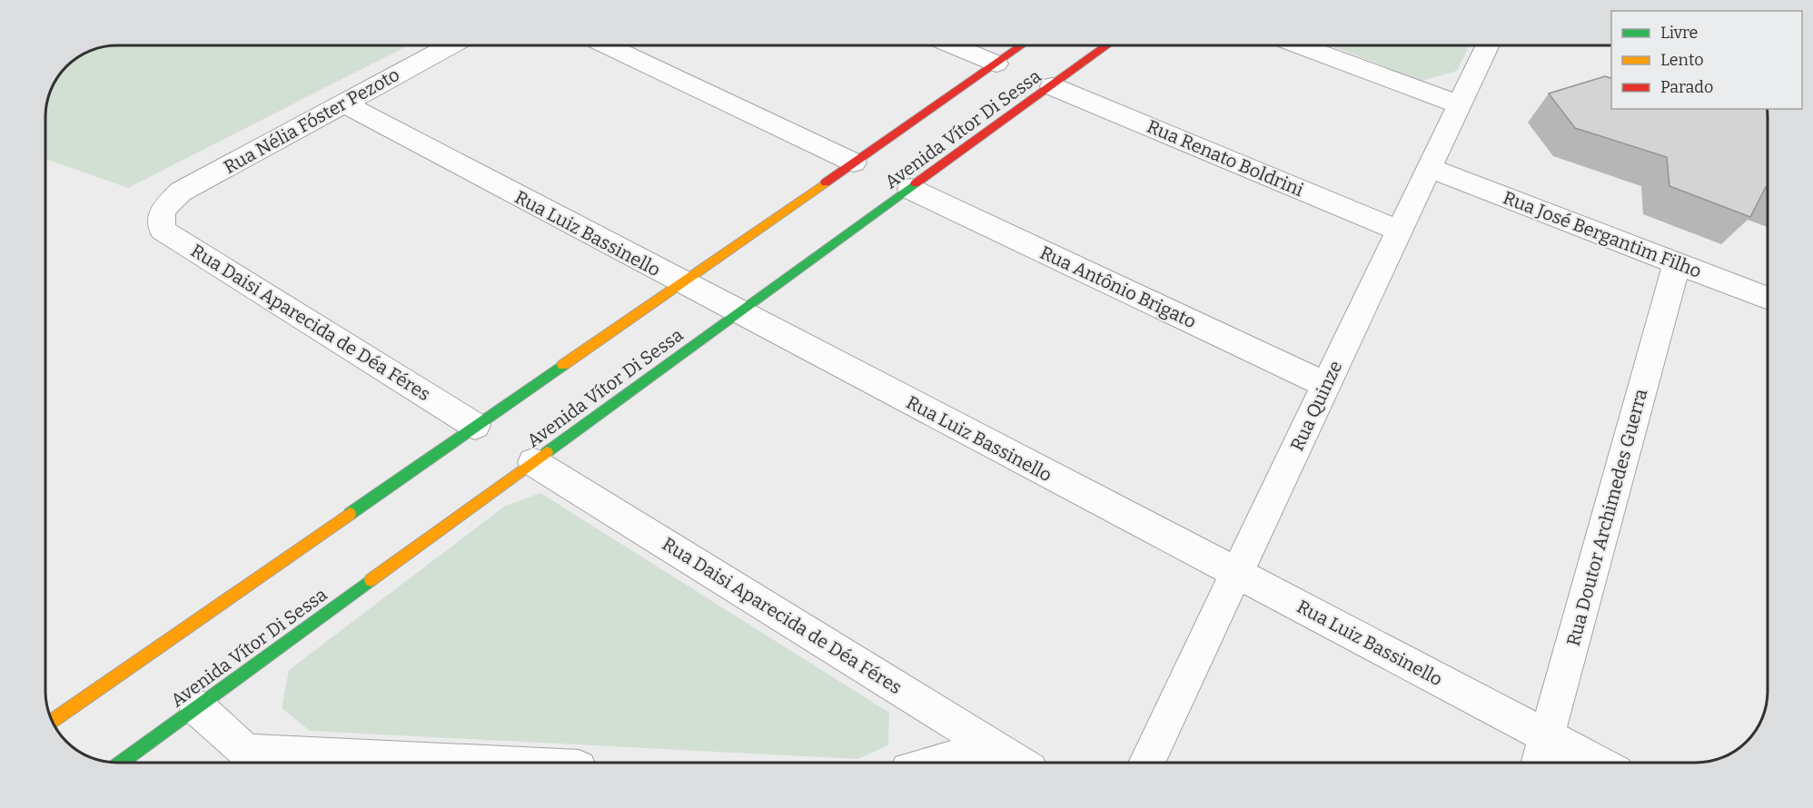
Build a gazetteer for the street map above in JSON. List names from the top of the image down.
{
  "streets": {
    "street": [
      "Rua Nélia Fóster Pezoto",
      "Avenida Vítor Di Sessa",
      "Rua Renato Boldrini",
      "Rua Luiz Bassinello",
      "Rua José Bergantim Filho",
      "Rua Antônio Brigato",
      "Rua Daisi Aparecida de Déa Féres",
      "Rua Quinze",
      "Rua Doutor Archimedes Guerra"
    ]
  },
  "crossings": [
    ["Rua Nélia Fóster Pezoto", "Rua Luiz Bassinello"],
    ["Rua Nélia Fóster Pezoto", "Rua Daisi Aparecida de Déa Féres"],
    ["Avenida Vítor Di Sessa", "Rua Renato Boldrini"],
    ["Avenida Vítor Di Sessa", "Rua Luiz Bassinello"],
    ["Avenida Vítor Di Sessa", "Rua Antônio Brigato"],
    ["Avenida Vítor Di Sessa", "Rua Daisi Aparecida de Déa Féres"],
    ["Rua Renato Boldrini", "Rua Quinze"],
    ["Rua Luiz Bassinello", "Rua Quinze"],
    ["Rua Luiz Bassinello", "Rua Doutor Archimedes Guerra"],
    ["Rua José Bergantim Filho", "Rua Quinze"],
    ["Rua José Bergantim Filho", "Rua Doutor Archimedes Guerra"],
    ["Rua Antônio Brigato", "Rua Quinze"]
  ],
  "legend": ["Livre", "Lento", "Parado"]
}
